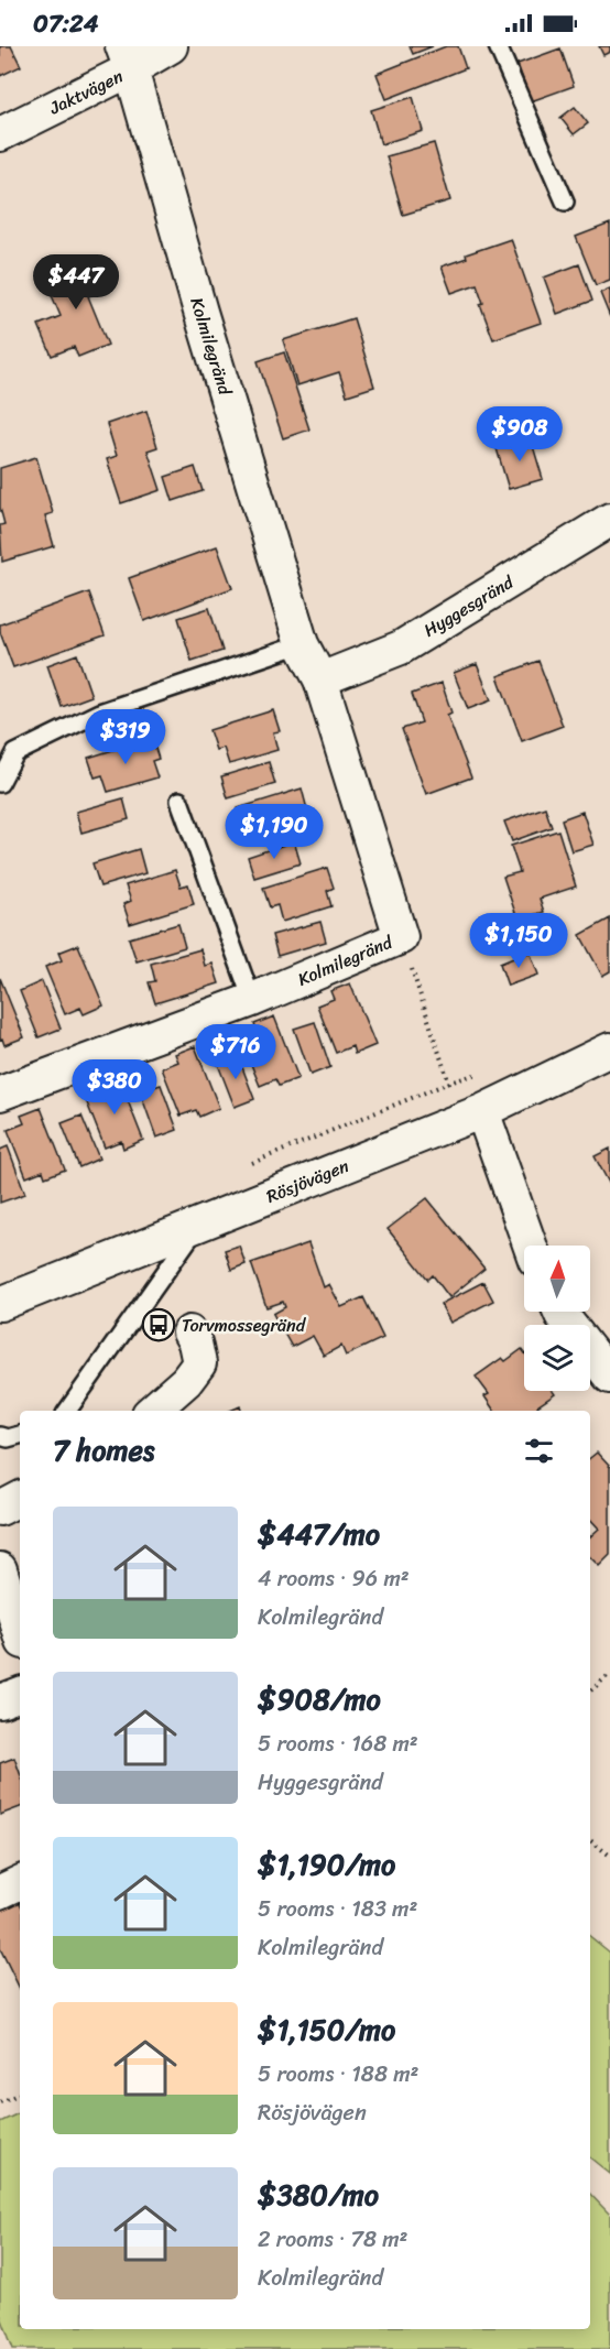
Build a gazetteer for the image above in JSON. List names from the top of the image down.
{
  "streets": {
    "street": [
      "Jaktvägen",
      "Kolmilegränd",
      "Hyggesgränd",
      "Rösjövägen"
    ]
  },
  "crossings": [
    ["Jaktvägen", "Kolmilegränd"],
    ["Kolmilegränd", "Hyggesgränd"]
  ],
  "places": {
    "bus stop": ["Torvmossegränd"]
  },
  "north": "top",
  "page": {
    "status": "07:24",
    "price": [
      "$447",
      "$908",
      "$319",
      "$1,190",
      "$1,150",
      "$716",
      "$380"
    ],
    "heading": "7 homes",
    "list": [
      {
        "name": "$447/mo",
        "note": "4 rooms · 96 m² · Kolmilegränd"
      },
      {
        "name": "$908/mo",
        "note": "5 rooms · 168 m² · Hyggesgränd"
      },
      {
        "name": "$1,190/mo",
        "note": "5 rooms · 183 m² · Kolmilegränd"
      },
      {
        "name": "$1,150/mo",
        "note": "5 rooms · 188 m² · Rösjövägen"
      },
      {
        "name": "$380/mo",
        "note": "2 rooms · 78 m² · Kolmilegränd"
      }
    ]
  }
}
